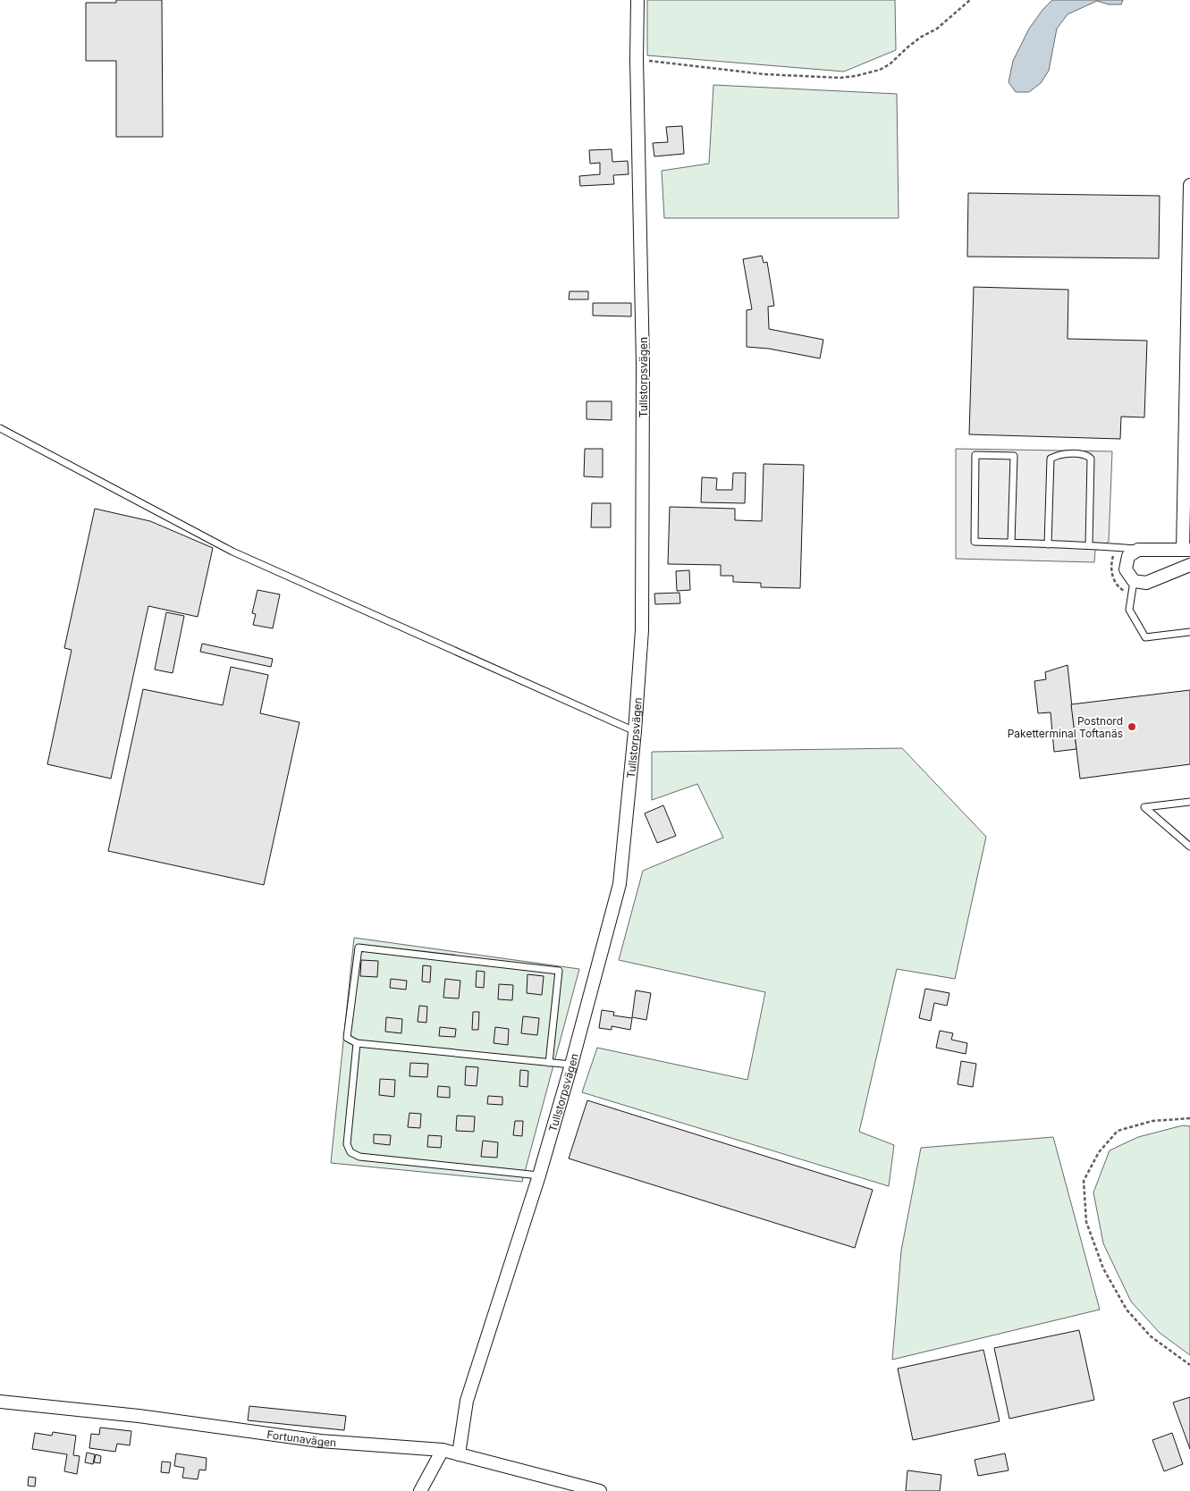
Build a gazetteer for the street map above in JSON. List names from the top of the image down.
{
  "streets": {
    "street": ["Tullstorpsvägen", "Fortunavägen"]
  },
  "crossings": [
    ["Tullstorpsvägen", "Fortunavägen"]
  ],
  "places": ["Postnord Paketterminal Toftanäs"]
}
